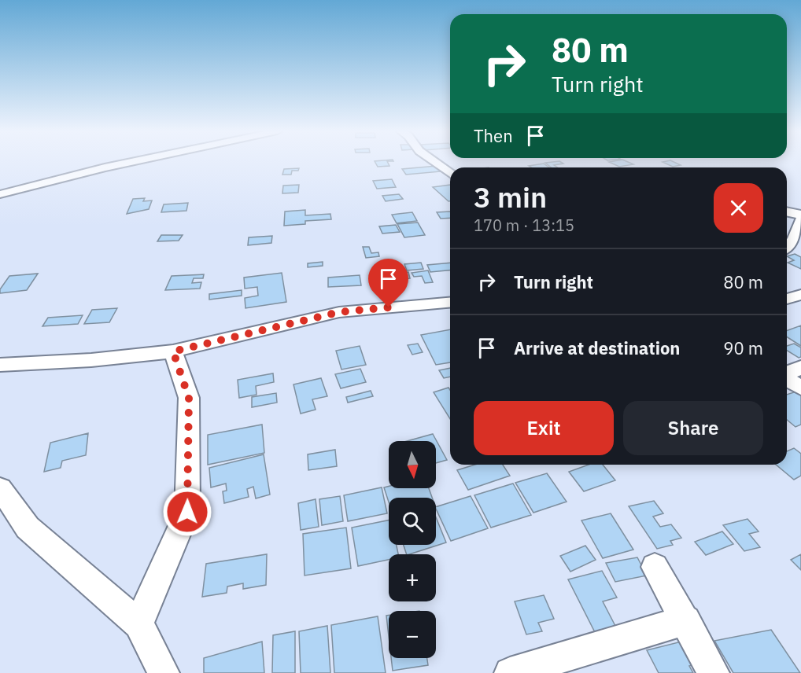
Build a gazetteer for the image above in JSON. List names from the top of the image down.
{
  "north": "bottom",
  "page": {
    "turn": ["80 m", "Turn right"],
    "then": "Then",
    "heading": ["3 min", "170 m · 13:15"],
    "list": [
      {
        "name": "Turn right",
        "value": "80 m"
      },
      {
        "name": "Arrive at destination",
        "value": "90 m"
      }
    ],
    "buttons": ["Exit", "Share"],
    "map_buttons": ["+", "−"]
  }
}
